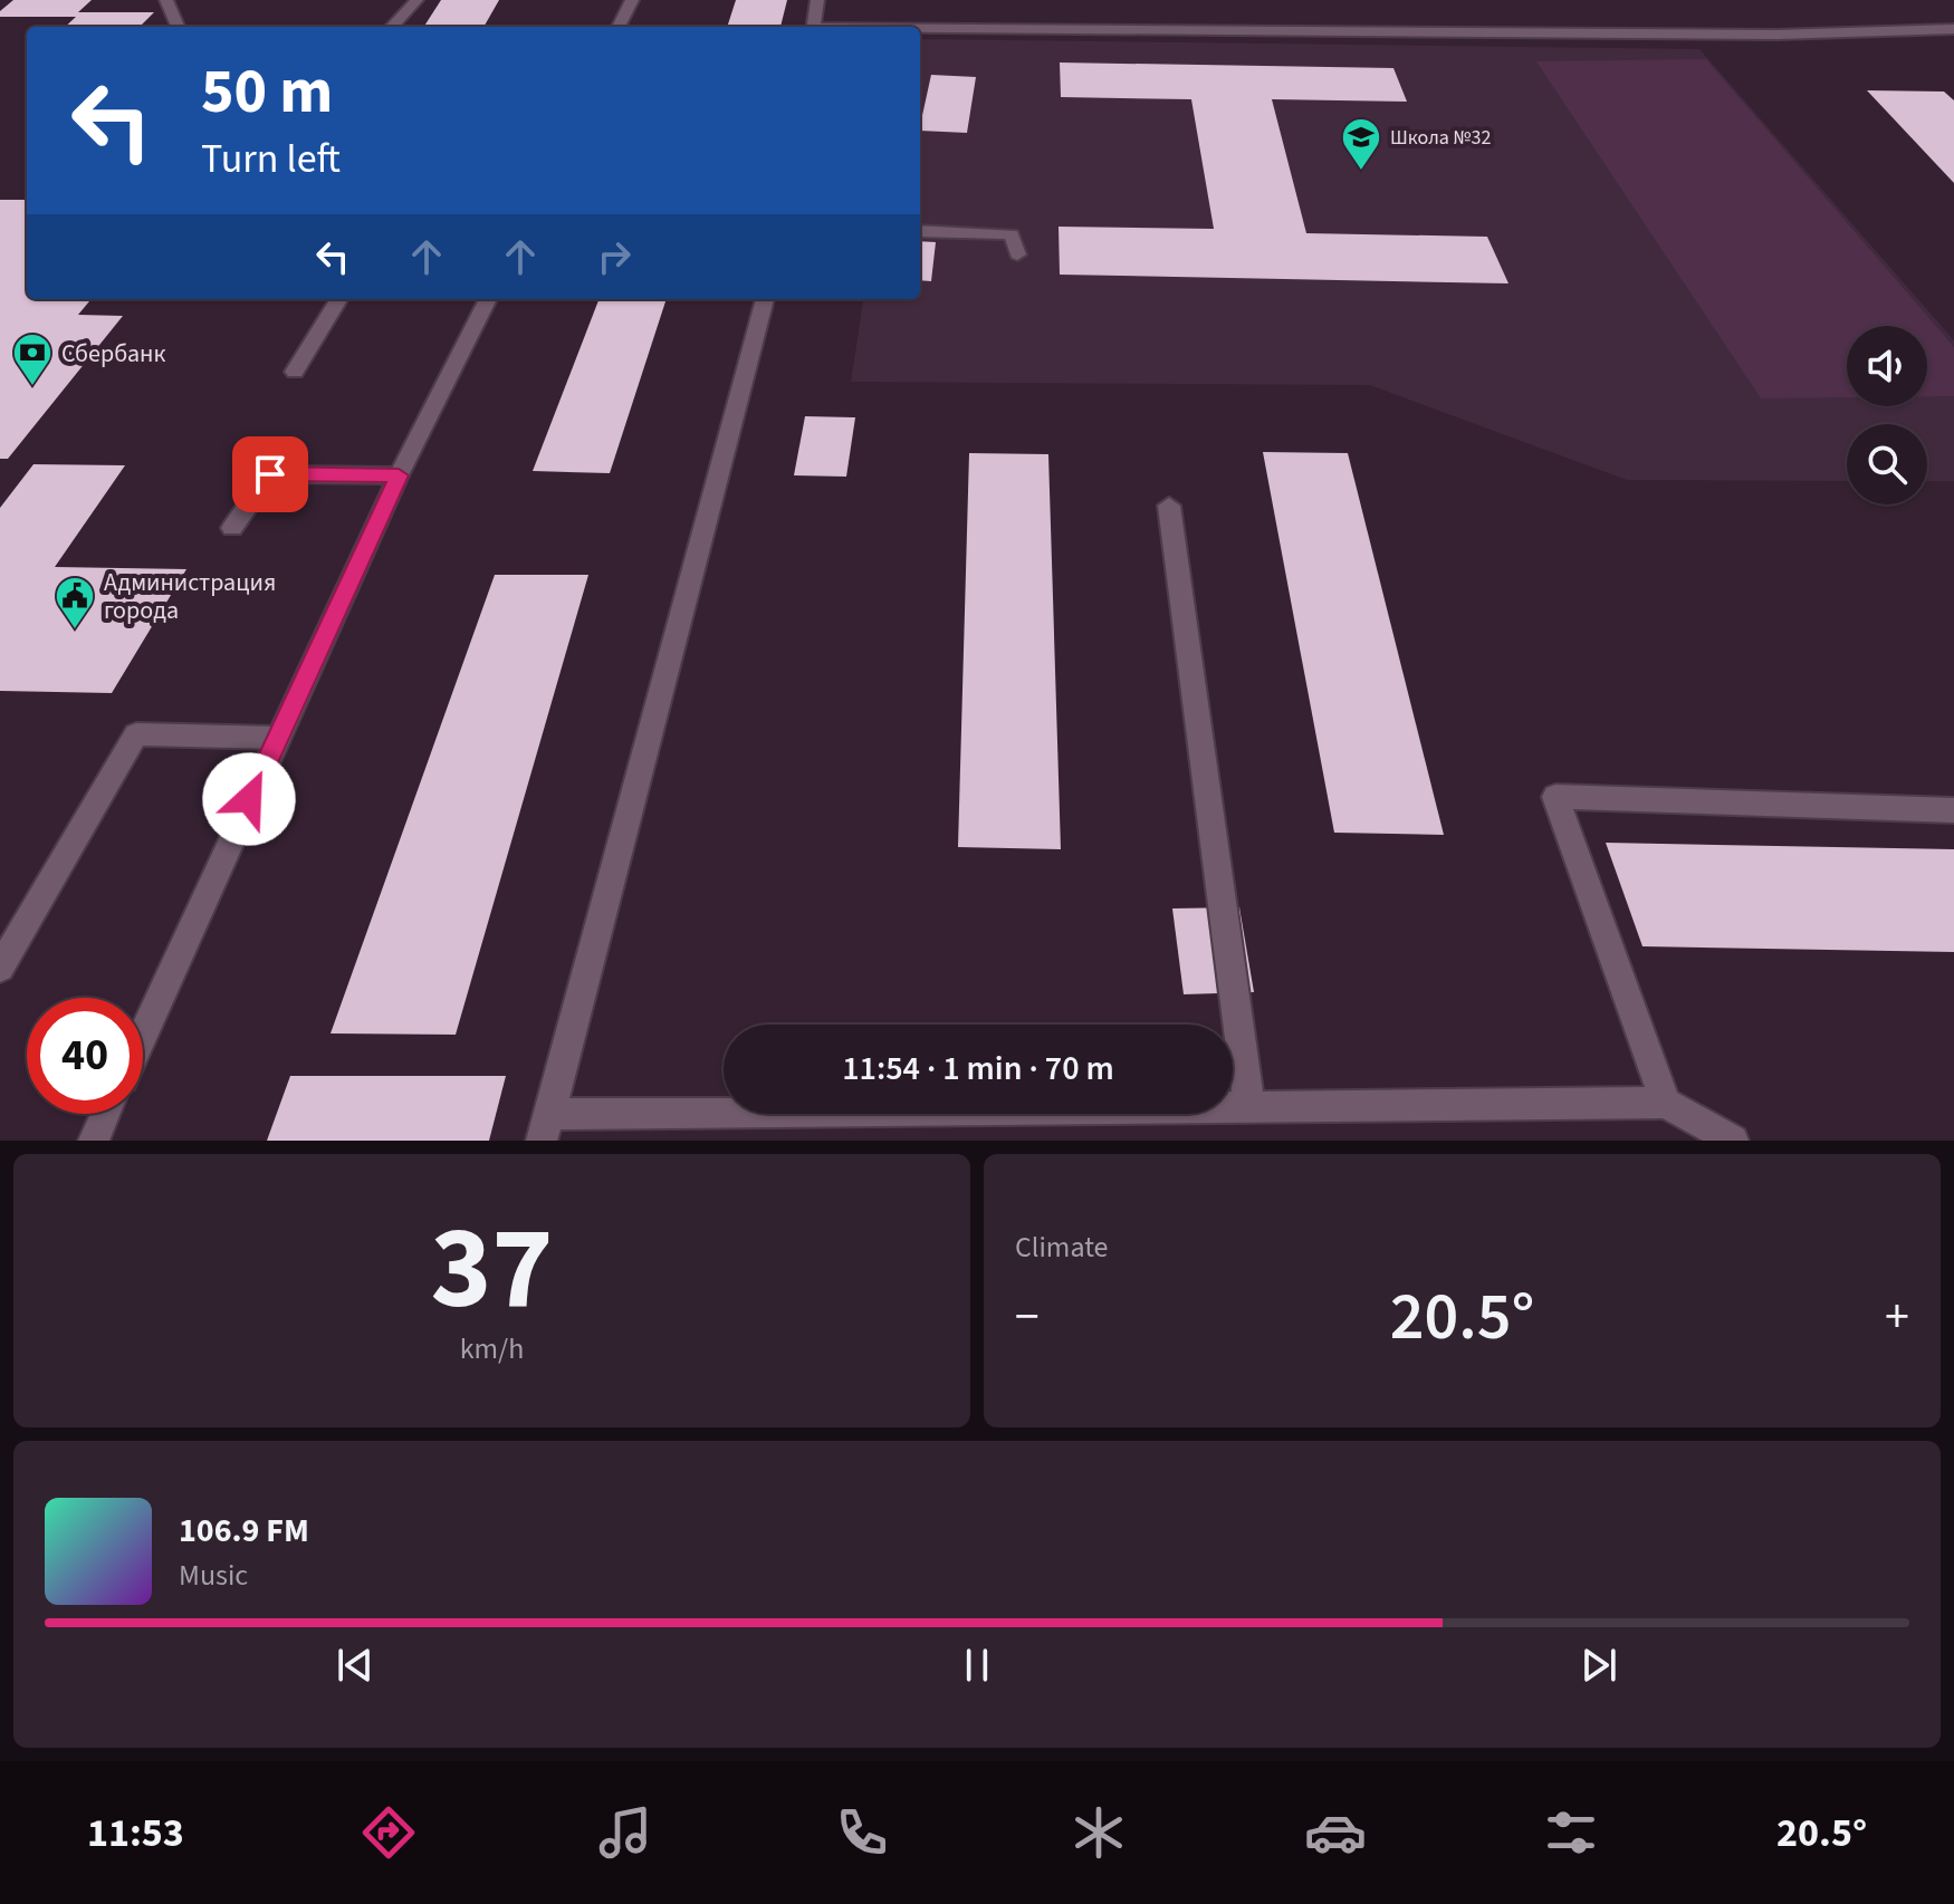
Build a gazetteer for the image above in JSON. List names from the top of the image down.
{
  "places": {
    "school or university": ["Школа №32"],
    "bank": ["Сбербанк"],
    "public building": ["Администрация города"]
  },
  "page": {
    "turn": ["50 m", "Turn left"],
    "limit": "40",
    "trip": "11:54 · 1 min · 70 m",
    "tile": [
      ["37", "km/h"],
      "Climate"
    ],
    "heat": ["−", "20.5°", "+"],
    "song": ["106.9 FM", "Music"],
    "tabs": ["11:53", "20.5°"]
  }
}
